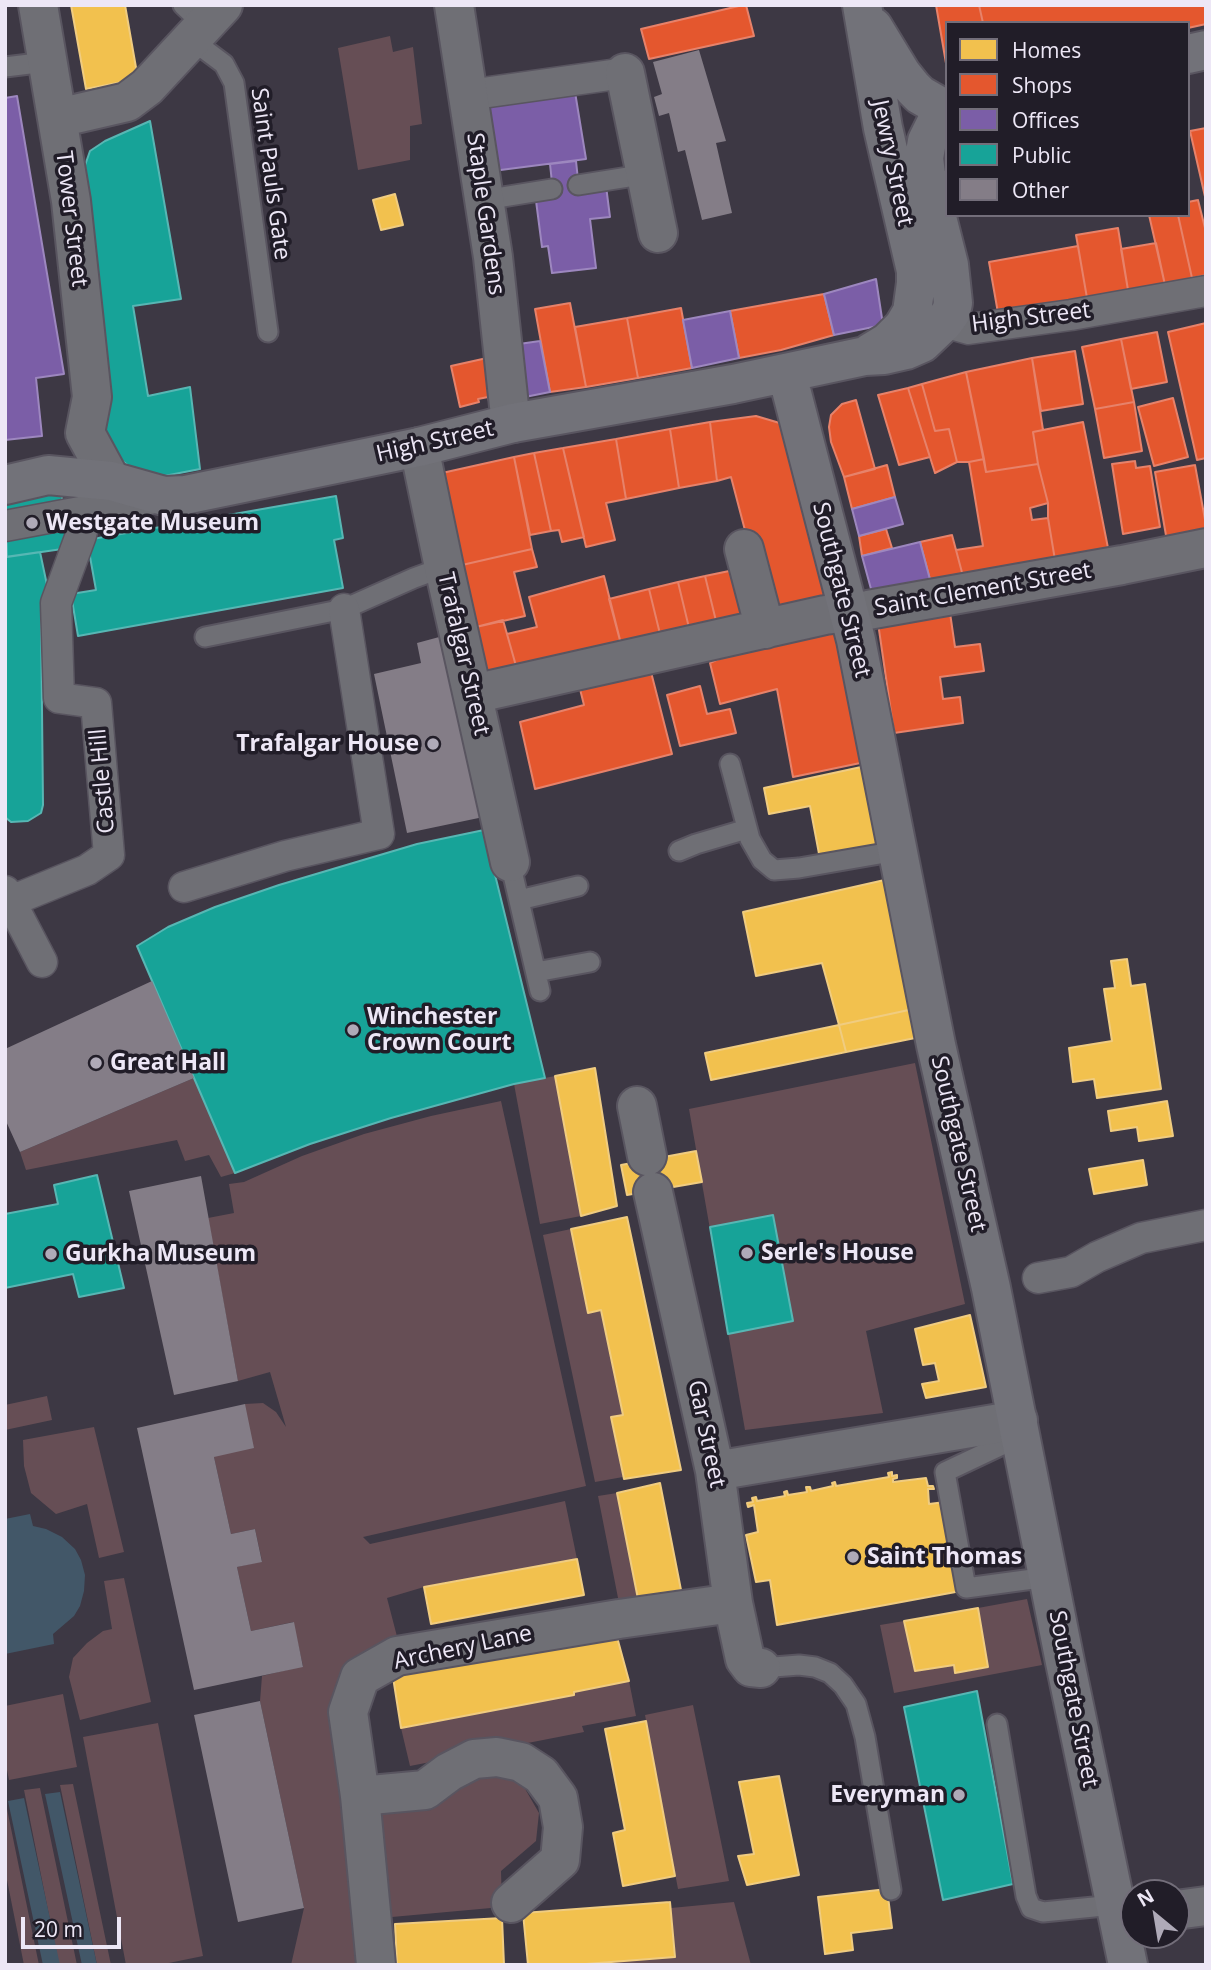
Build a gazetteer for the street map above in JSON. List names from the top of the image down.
{
  "streets": {
    "main road": ["Jewry Street", "High Street", "Southgate Street"],
    "street": [
      "Staple Gardens",
      "Tower Street",
      "Saint Clement Street",
      "Trafalgar Street",
      "Castle Hill",
      "Gar Street",
      "Archery Lane"
    ],
    "lane": ["Saint Pauls Gate"]
  },
  "crossings": [
    ["Jewry Street", "High Street"],
    ["Staple Gardens", "High Street"],
    ["High Street", "Southgate Street"],
    ["High Street", "Trafalgar Street"],
    ["Southgate Street", "Saint Clement Street"],
    ["Saint Clement Street", "Trafalgar Street"],
    ["Gar Street", "Archery Lane"]
  ],
  "places": [
    "Westgate Museum",
    "Trafalgar House",
    "Winchester Crown Court",
    "Great Hall",
    "Serle's House",
    "Gurkha Museum",
    "Saint Thomas",
    "Everyman"
  ],
  "legend": [
    "Homes",
    "Shops",
    "Offices",
    "Public",
    "Other"
  ],
  "scale_bar": "20 m",
  "north": "top left"
}
